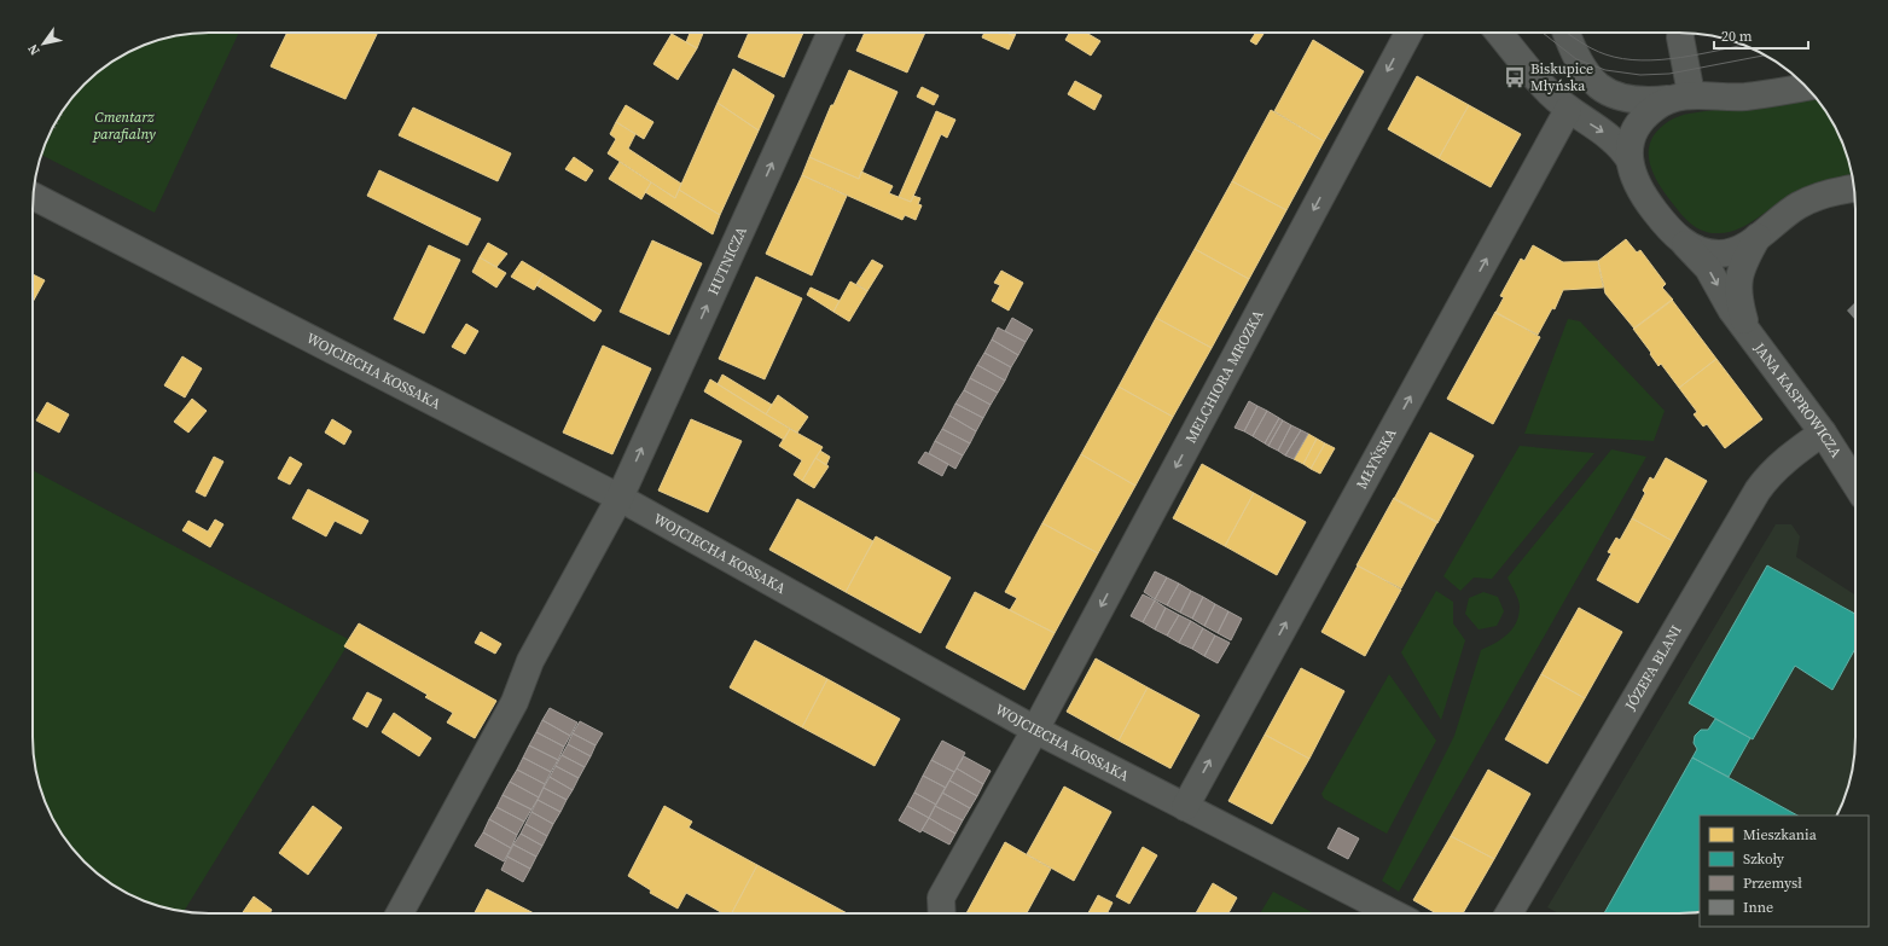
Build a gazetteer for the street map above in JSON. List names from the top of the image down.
{
  "streets": {
    "street": [
      "HUTNICZA",
      "WOJCIECHA KOSSAKA",
      "MELCHIORA MROZKA",
      "JANA KASPROWICZA",
      "MŁYŃSKA",
      "JÓZEFA BLANI"
    ]
  },
  "crossings": [
    ["HUTNICZA", "WOJCIECHA KOSSAKA"],
    ["WOJCIECHA KOSSAKA", "MELCHIORA MROZKA"],
    ["WOJCIECHA KOSSAKA", "MŁYŃSKA"],
    ["JANA KASPROWICZA", "JÓZEFA BLANI"]
  ],
  "one_way": ["HUTNICZA", "MELCHIORA MROZKA", "MŁYŃSKA"],
  "parks": ["Cmentarz parafialny"],
  "places": {
    "bus stop": ["Biskupice Młyńska"]
  },
  "legend": [
    "Mieszkania",
    "Szkoły",
    "Przemysł",
    "Inne"
  ],
  "scale_bar": "20 m",
  "north": "bottom left"
}
